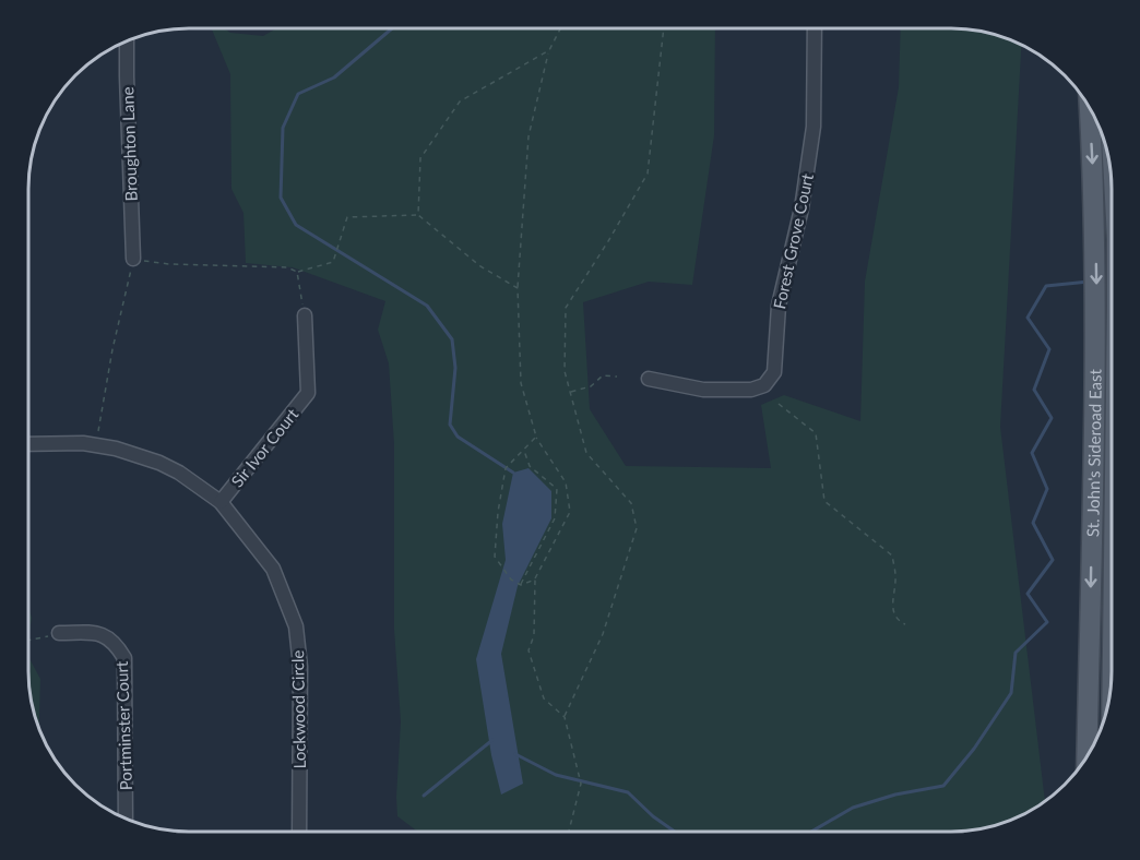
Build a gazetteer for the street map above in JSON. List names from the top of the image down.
{
  "streets": {
    "main road": ["St. John's Sideroad East"],
    "street": [
      "Broughton Lane",
      "Forest Grove Court",
      "Sir Ivor Court",
      "Lockwood Circle",
      "Portminster Court"
    ]
  },
  "crossings": [
    ["Sir Ivor Court", "Lockwood Circle"]
  ],
  "one_way": ["St. John's Sideroad East"]
}
